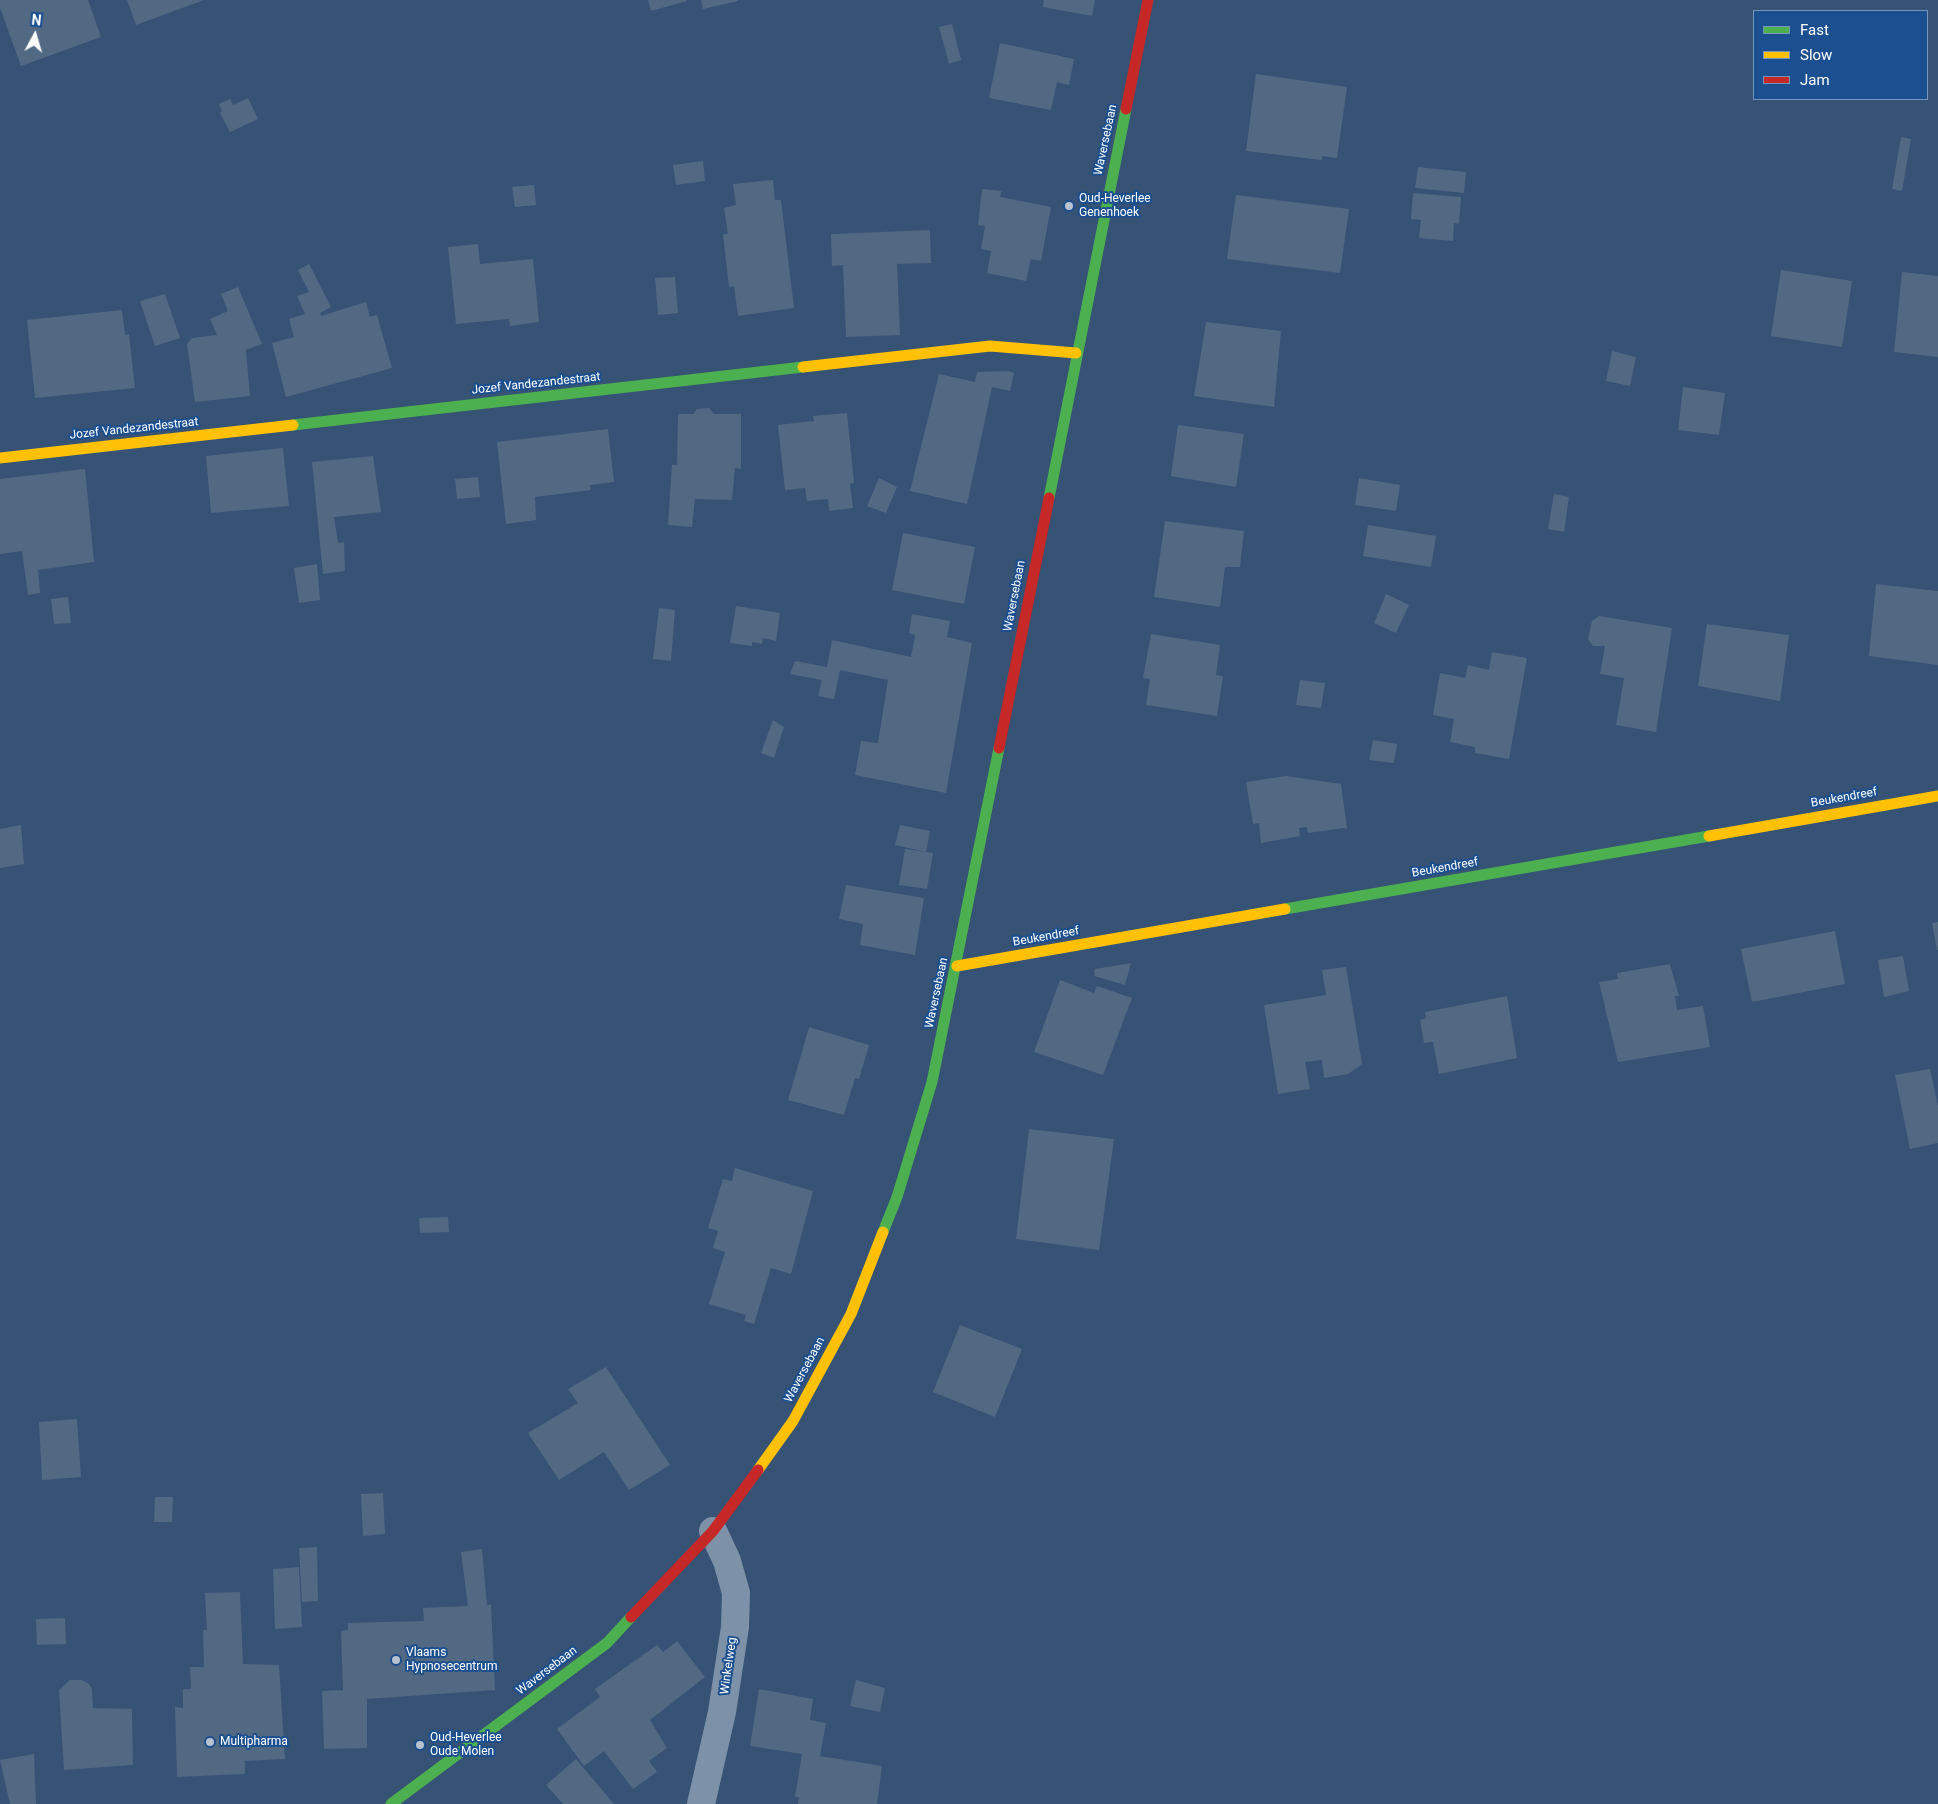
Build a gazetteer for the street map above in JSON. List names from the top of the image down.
{
  "streets": {
    "street": [
      "Waversebaan",
      "Jozef Vandezandestraat",
      "Beukendreef",
      "Winkelweg"
    ]
  },
  "crossings": [
    ["Waversebaan", "Jozef Vandezandestraat"],
    ["Waversebaan", "Beukendreef"],
    ["Waversebaan", "Winkelweg"]
  ],
  "places": [
    "Oud-Heverlee Genenhoek",
    "Vlaams Hypnosecentrum",
    "Multipharma",
    "Oud-Heverlee Oude Molen"
  ],
  "legend": ["Fast", "Slow", "Jam"],
  "north": "top"
}
